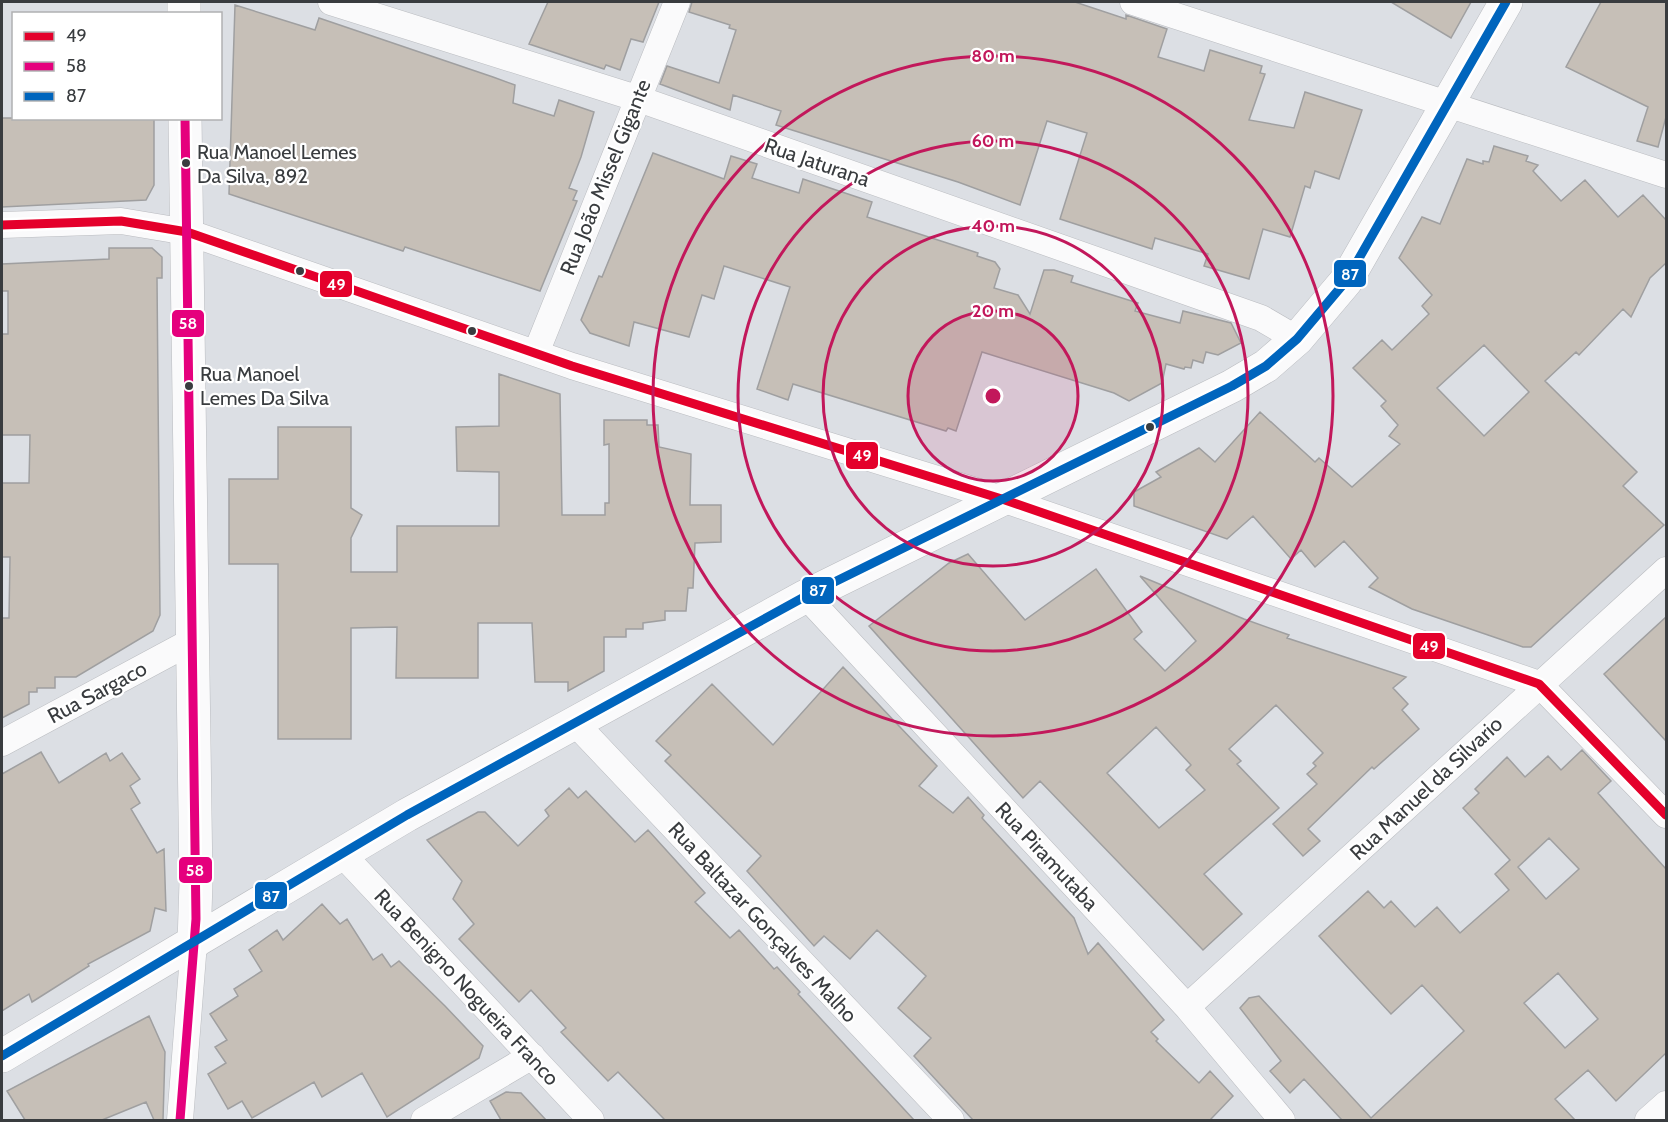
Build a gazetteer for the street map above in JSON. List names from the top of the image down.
{
  "streets": {
    "street": [
      "Rua Jaturana",
      "Rua João Missel Gigante",
      "Rua Sargaco",
      "Rua Manuel da Silvario",
      "Rua Piramutaba",
      "Rua Baltazar Gonçalves Malho",
      "Rua Benigno Nogueira Franco"
    ]
  },
  "crossings": [
    ["Rua Jaturana", "Rua João Missel Gigante"],
    ["Rua Manuel da Silvario", "Rua Piramutaba"]
  ],
  "places": ["Rua Manoel Lemes Da Silva, 892", "Rua Manoel Lemes Da Silva"],
  "lines": ["transit line 87", "transit line 58", "transit line 49"],
  "legend": ["49", "58", "87"],
  "rings": [
    "80 m",
    "60 m",
    "40 m",
    "20 m"
  ]
}
